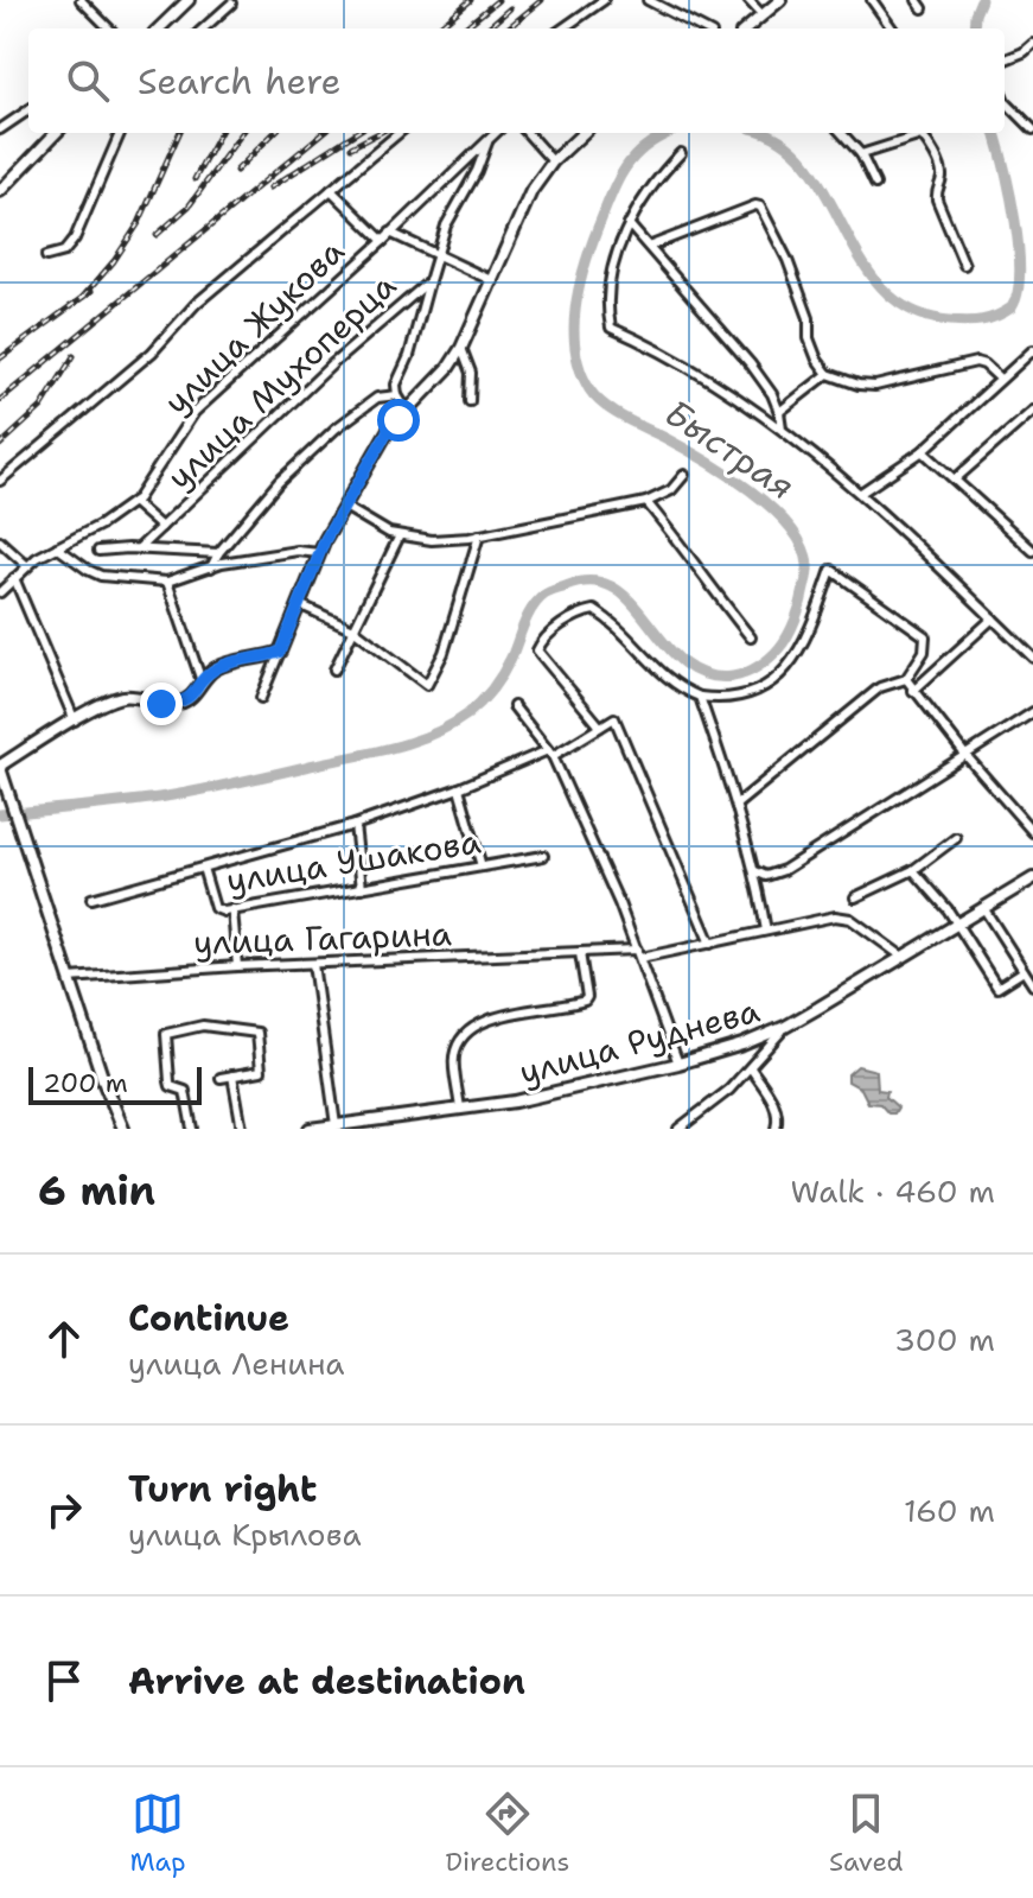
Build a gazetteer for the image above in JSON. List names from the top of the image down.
{
  "streets": {
    "street": [
      "улица Жукова",
      "улица Мухоперца",
      "улица Ушакова",
      "улица Гагарина",
      "улица Руднева"
    ]
  },
  "crossings": [
    ["улица Жукова", "улица Мухоперца"],
    ["улица Гагарина", "улица Руднева"]
  ],
  "water": ["Быстрая"],
  "scale_bar": "200 m",
  "page": {
    "search": "Search here",
    "scale": "200 m",
    "heading": ["6 min", "Walk · 460 m"],
    "list": [
      ["Continue", "улица Ленина", "300 m"],
      ["Turn right", "улица Крылова", "160 m"],
      "Arrive at destination"
    ],
    "nav": ["Map", "Directions", "Saved"]
  }
}
